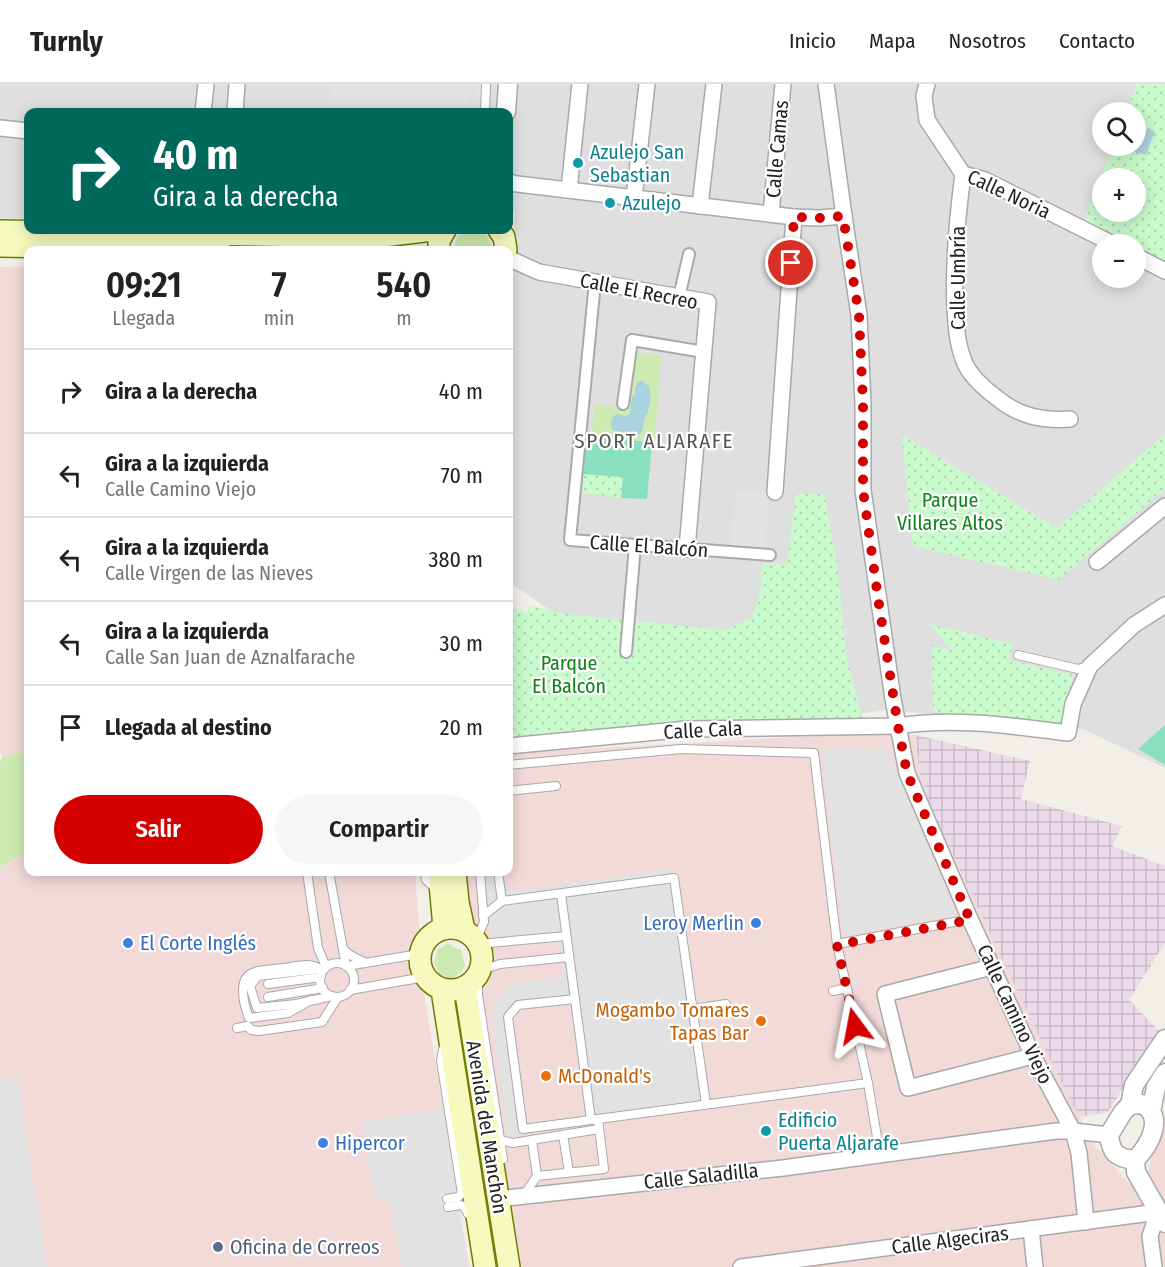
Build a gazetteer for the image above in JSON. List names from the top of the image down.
{
  "streets": {
    "main road": ["Avenida del Manchón"],
    "street": [
      "Calle Camas",
      "Calle Noria",
      "Calle Umbría",
      "Calle El Recreo",
      "Calle El Balcón",
      "Calle Cala",
      "Calle Camino Viejo",
      "Calle Saladilla",
      "Calle Algeciras"
    ]
  },
  "crossings": [
    ["Calle Noria", "Calle Umbría"],
    ["Calle El Recreo", "Calle El Balcón"],
    ["Calle Cala", "Calle Camino Viejo"],
    ["Calle Camino Viejo", "Calle Saladilla"],
    ["Calle Camino Viejo", "Calle Algeciras"],
    ["Avenida del Manchón", "Calle Saladilla"]
  ],
  "districts": ["SPORT ALJARAFE"],
  "parks": ["Parque Villares Altos", "Parque El Balcón"],
  "places": [
    "Azulejo San Sebastian",
    "Azulejo",
    "Leroy Merlin",
    "El Corte Inglés",
    "Mogambo Tomares Tapas Bar",
    "McDonald's",
    "Edificio Puerta Aljarafe",
    "Hipercor",
    "Oficina de Correos"
  ],
  "page": {
    "header": "Turnly",
    "nav": [
      "Inicio",
      "Mapa",
      "Nosotros",
      "Contacto"
    ],
    "map_buttons": ["+", "−"],
    "turn": ["40 m", "Gira a la derecha"],
    "eta": [
      "09:21",
      "Llegada",
      "7",
      "min",
      "540",
      "m"
    ],
    "list": [
      {
        "name": "Gira a la derecha",
        "value": "40 m"
      },
      {
        "name": "Gira a la izquierda",
        "note": "Calle Camino Viejo",
        "value": "70 m"
      },
      {
        "name": "Gira a la izquierda",
        "note": "Calle Virgen de las Nieves",
        "value": "380 m"
      },
      {
        "name": "Gira a la izquierda",
        "note": "Calle San Juan de Aznalfarache",
        "value": "30 m"
      },
      {
        "name": "Llegada al destino",
        "value": "20 m"
      }
    ],
    "buttons": ["Salir", "Compartir"]
  }
}
